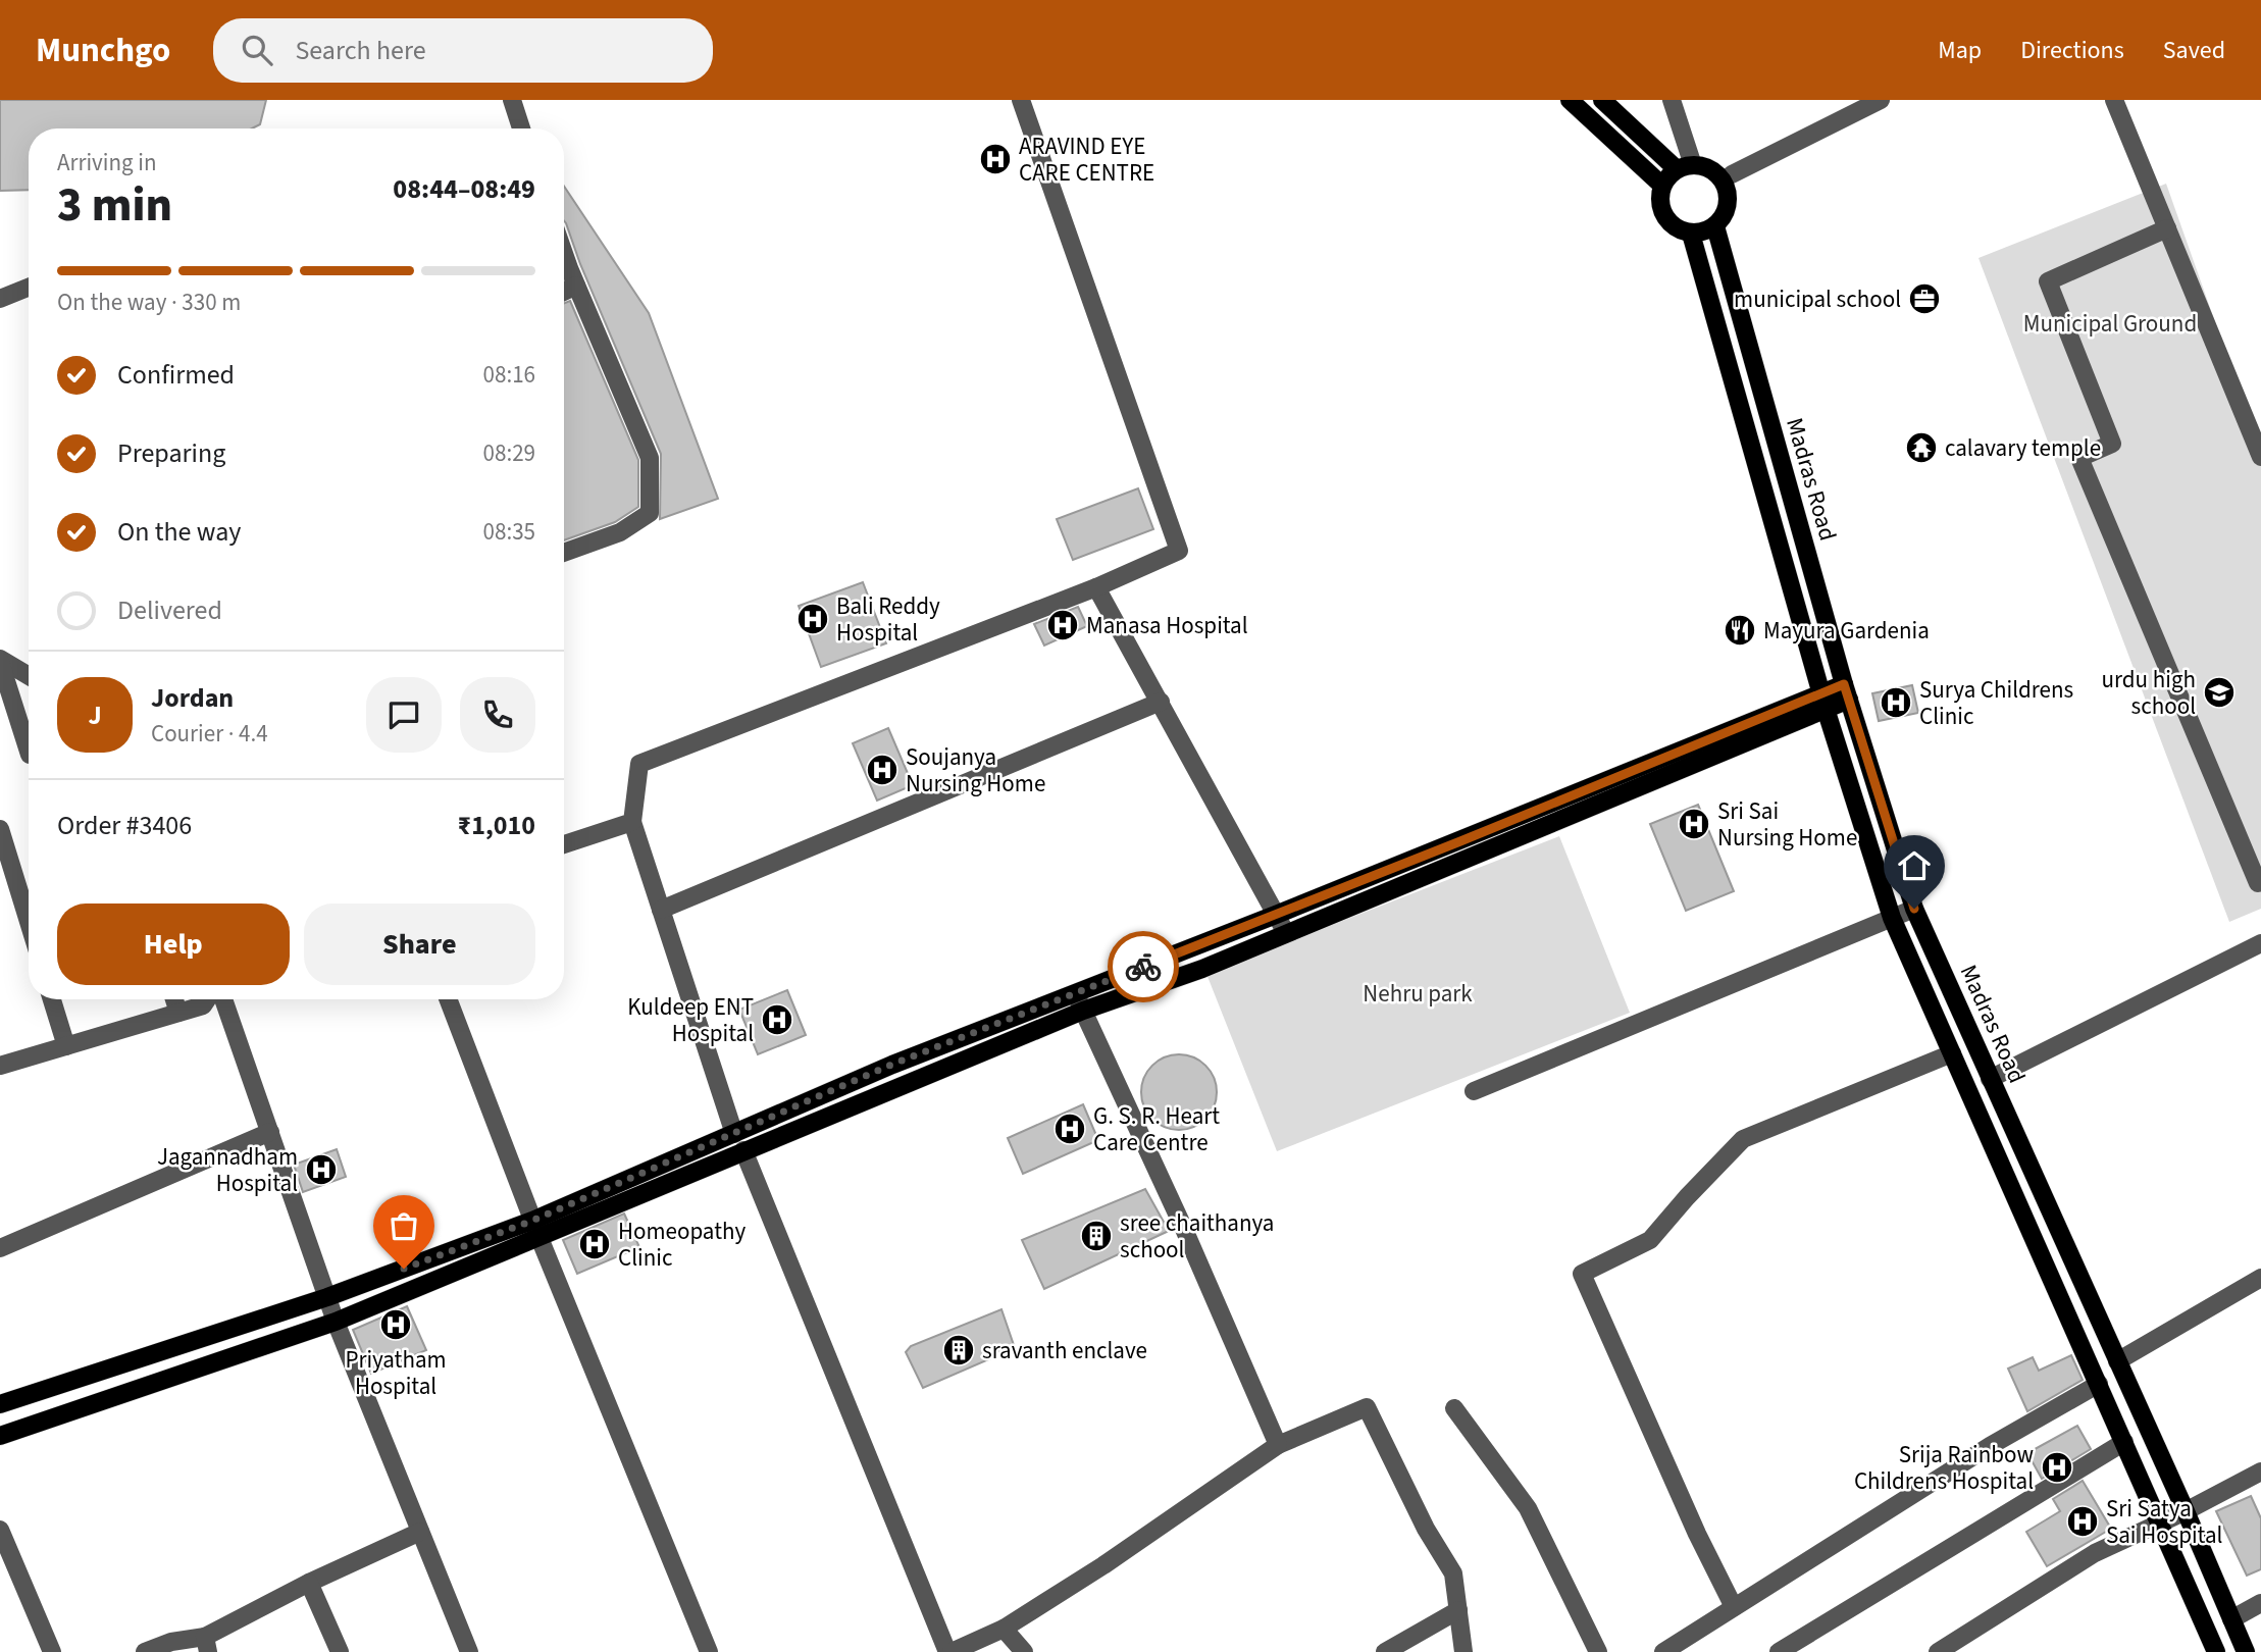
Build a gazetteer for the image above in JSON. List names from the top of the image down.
{
  "streets": {
    "main road": ["Madras Road"]
  },
  "parks": ["Municipal Ground", "Nehru park"],
  "places": {
    "hospital": [
      "ARAVIND EYE CARE CENTRE",
      "Bali Reddy Hospital",
      "Manasa Hospital",
      "Surya Childrens Clinic",
      "Soujanya Nursing Home",
      "Sri Sai Nursing Home",
      "Kuldeep ENT Hospital",
      "G. S. R. Heart Care Centre",
      "Jagannadham Hospital",
      "Homeopathy Clinic",
      "Priyatham Hospital",
      "Srija Rainbow Childrens Hospital",
      "Sri Satya Sai Hospital"
    ],
    "office": ["municipal school"],
    "temple": ["calavary temple"],
    "restaurant": ["Mayura Gardenia"],
    "school or university": ["urdu high school"],
    "building": ["sree chaithanya school", "sravanth enclave"]
  },
  "page": {
    "header": "Munchgo",
    "search": "Search here",
    "nav": ["Map", "Directions", "Saved"],
    "heading": ["3 min", "Arriving in", "08:44–08:49"],
    "panel": [
      "Jordan",
      "Courier · 4.4",
      "Order #3406",
      "₹1,010"
    ],
    "bar": "On the way · 330 m",
    "list": [
      ["Confirmed", "08:16"],
      ["Preparing", "08:29"],
      ["On the way", "08:35"],
      "Delivered"
    ],
    "round": "J",
    "buttons": ["Help", "Share"]
  }
}
